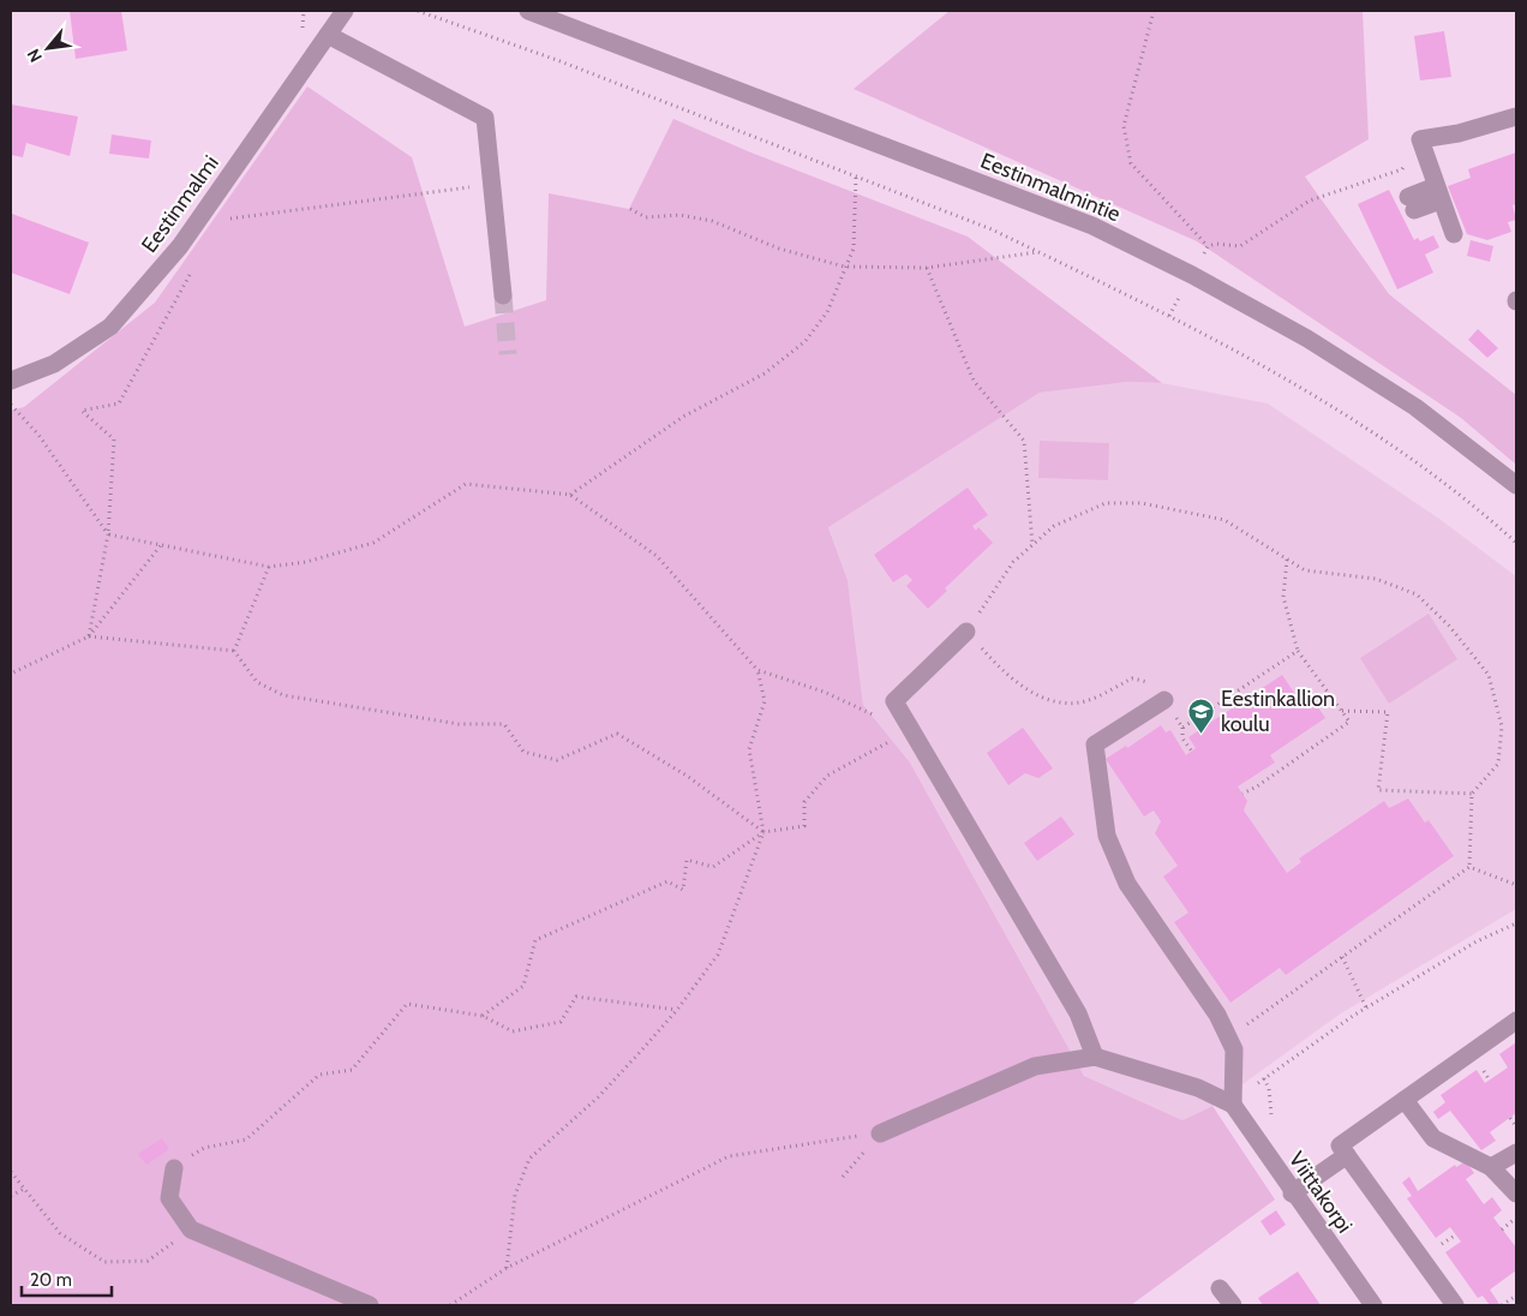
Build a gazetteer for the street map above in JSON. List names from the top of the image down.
{
  "streets": {
    "street": ["Eestinmalmintie", "Eestinmalmi", "Viittakorpi"]
  },
  "places": {
    "school or university": ["Eestinkallion koulu"]
  },
  "scale_bar": "20 m",
  "north": "bottom left"
}
